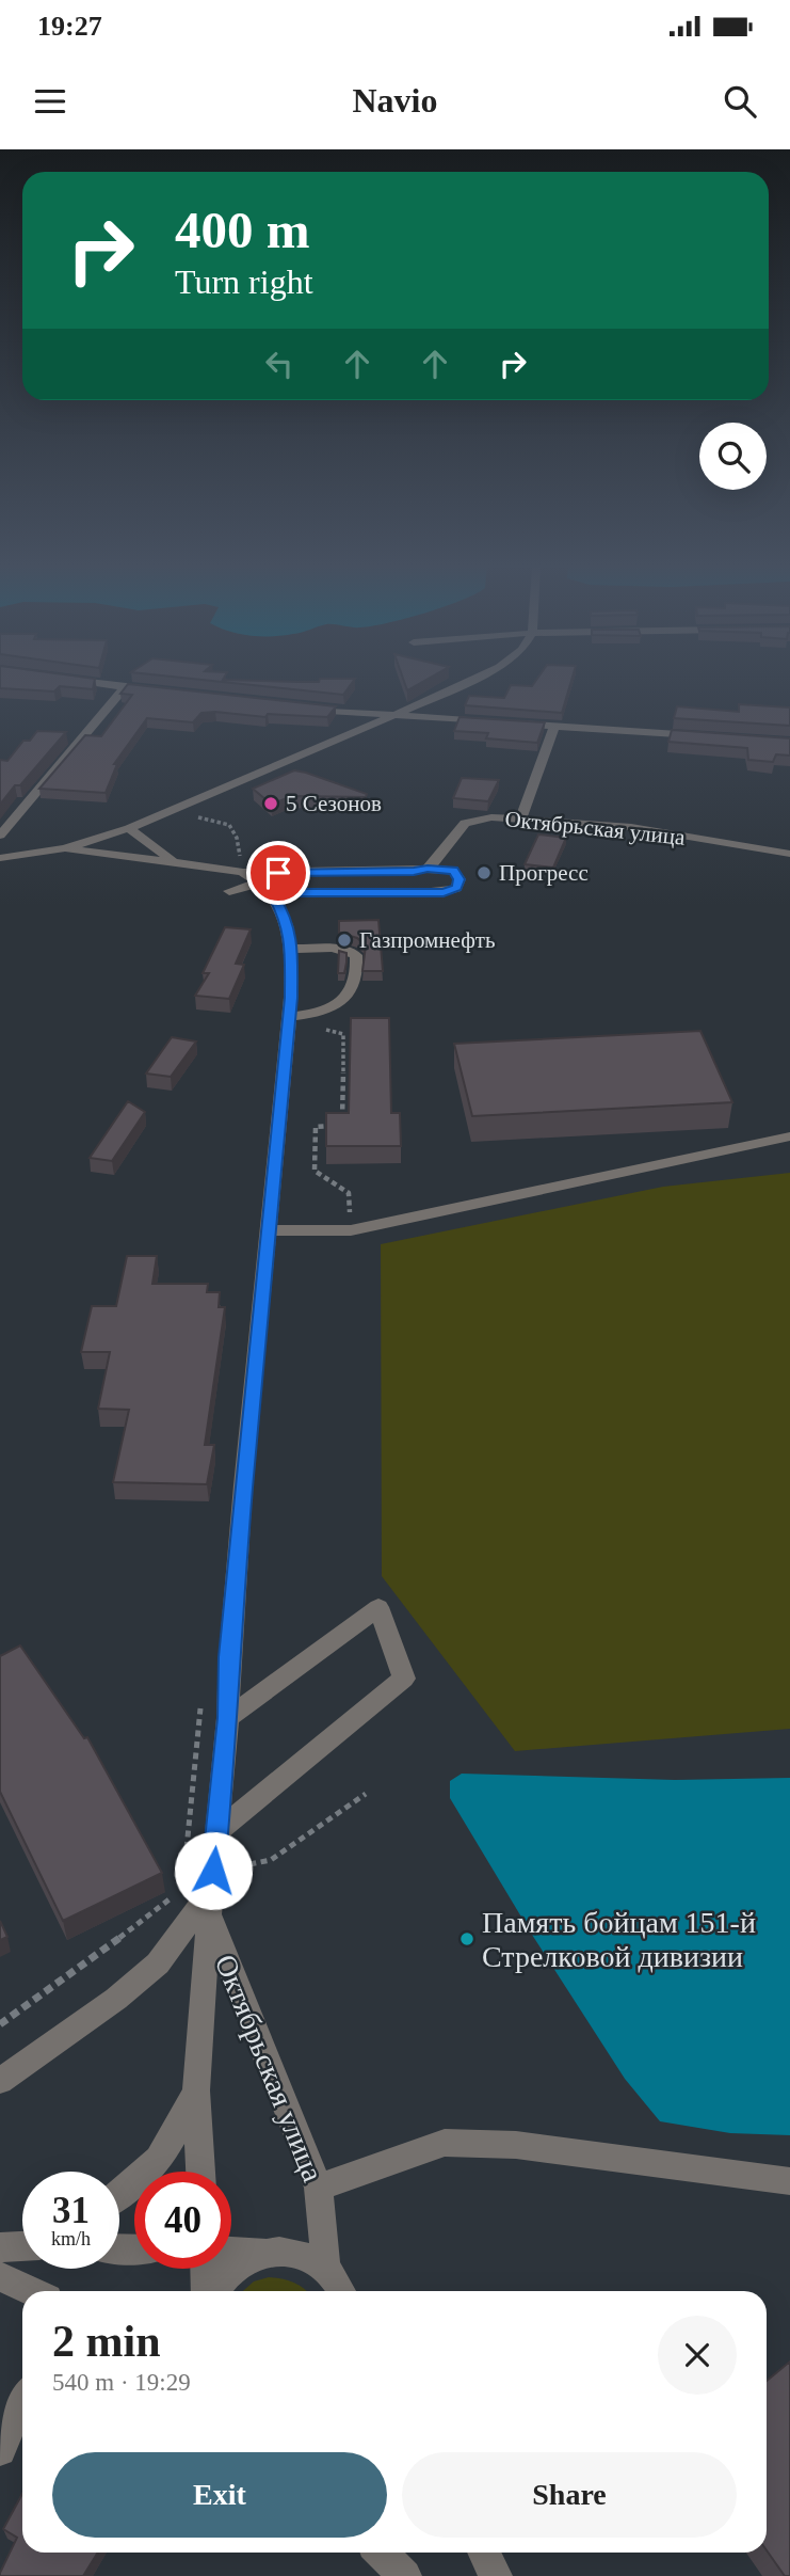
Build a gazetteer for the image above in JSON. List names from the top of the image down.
{
  "streets": {
    "street": ["Октябрьская улица"]
  },
  "places": [
    "5 Сезонов",
    "Прогресс",
    "Газпромнефть",
    "Память бойцам 151-й Стрелковой дивизии"
  ],
  "page": {
    "status": "19:27",
    "header": "Navio",
    "turn": ["400 m", "Turn right"],
    "speed": "31 km/h",
    "limit": "40",
    "heading": ["2 min", "540 m · 19:29"],
    "buttons": ["Exit", "Share"]
  }
}
